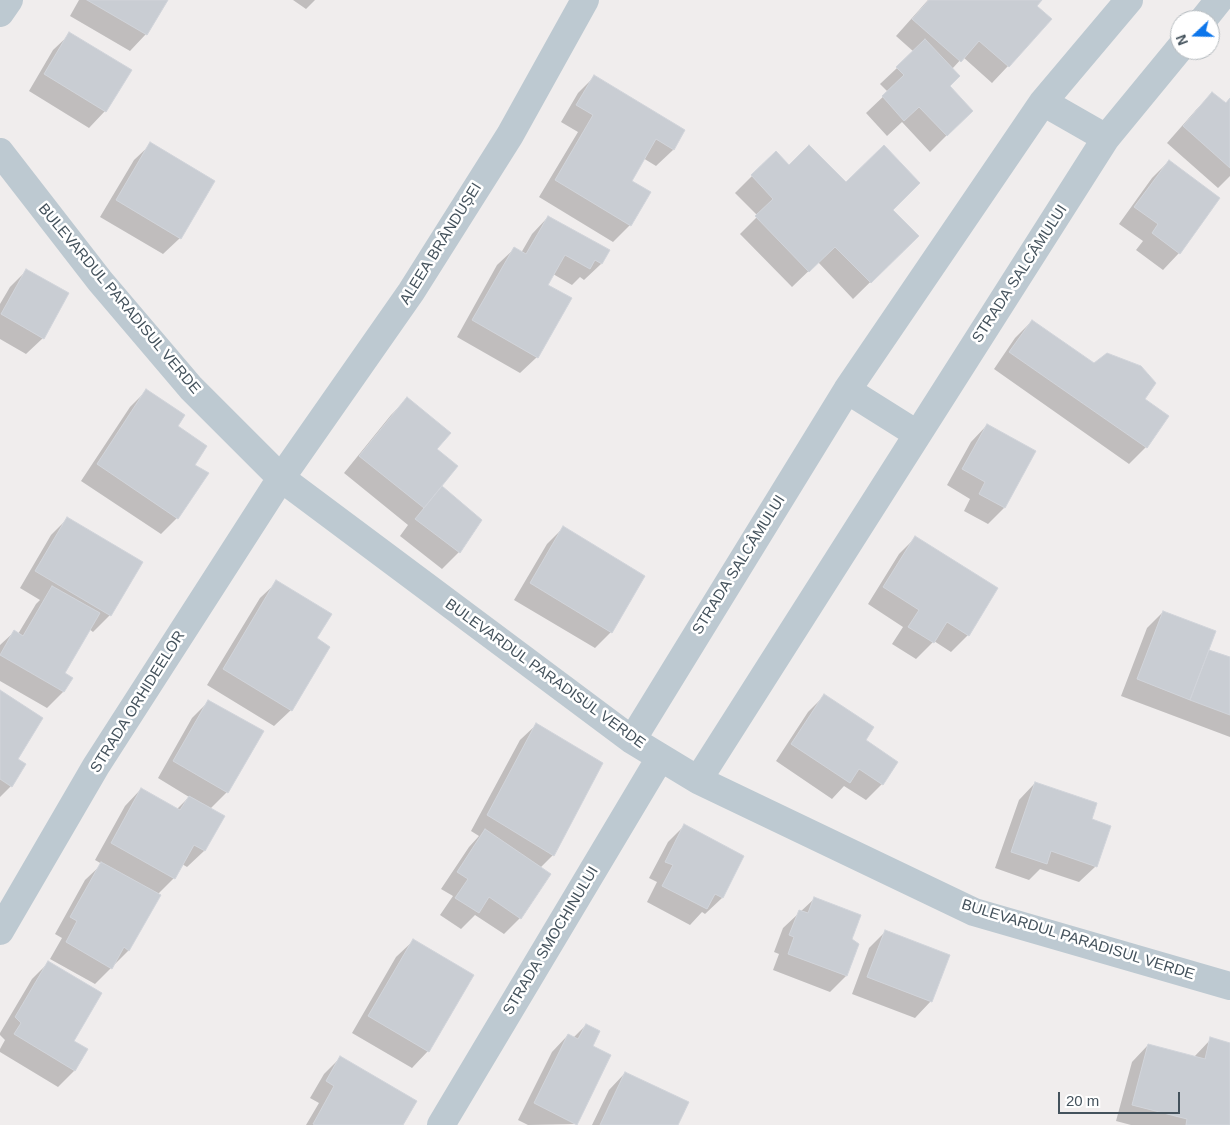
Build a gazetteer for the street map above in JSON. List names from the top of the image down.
{
  "streets": {
    "street": [
      "ALEEA BRÂNDUȘEI",
      "STRADA SALCÂMULUI",
      "BULEVARDUL PARADISUL VERDE",
      "STRADA ORHIDEELOR",
      "STRADA SMOCHINULUI"
    ]
  },
  "crossings": [
    ["ALEEA BRÂNDUȘEI", "BULEVARDUL PARADISUL VERDE"],
    ["ALEEA BRÂNDUȘEI", "STRADA ORHIDEELOR"],
    ["STRADA SALCÂMULUI", "BULEVARDUL PARADISUL VERDE"],
    ["BULEVARDUL PARADISUL VERDE", "STRADA ORHIDEELOR"],
    ["BULEVARDUL PARADISUL VERDE", "STRADA SMOCHINULUI"]
  ],
  "scale_bar": "20 m",
  "north": "left"
}
